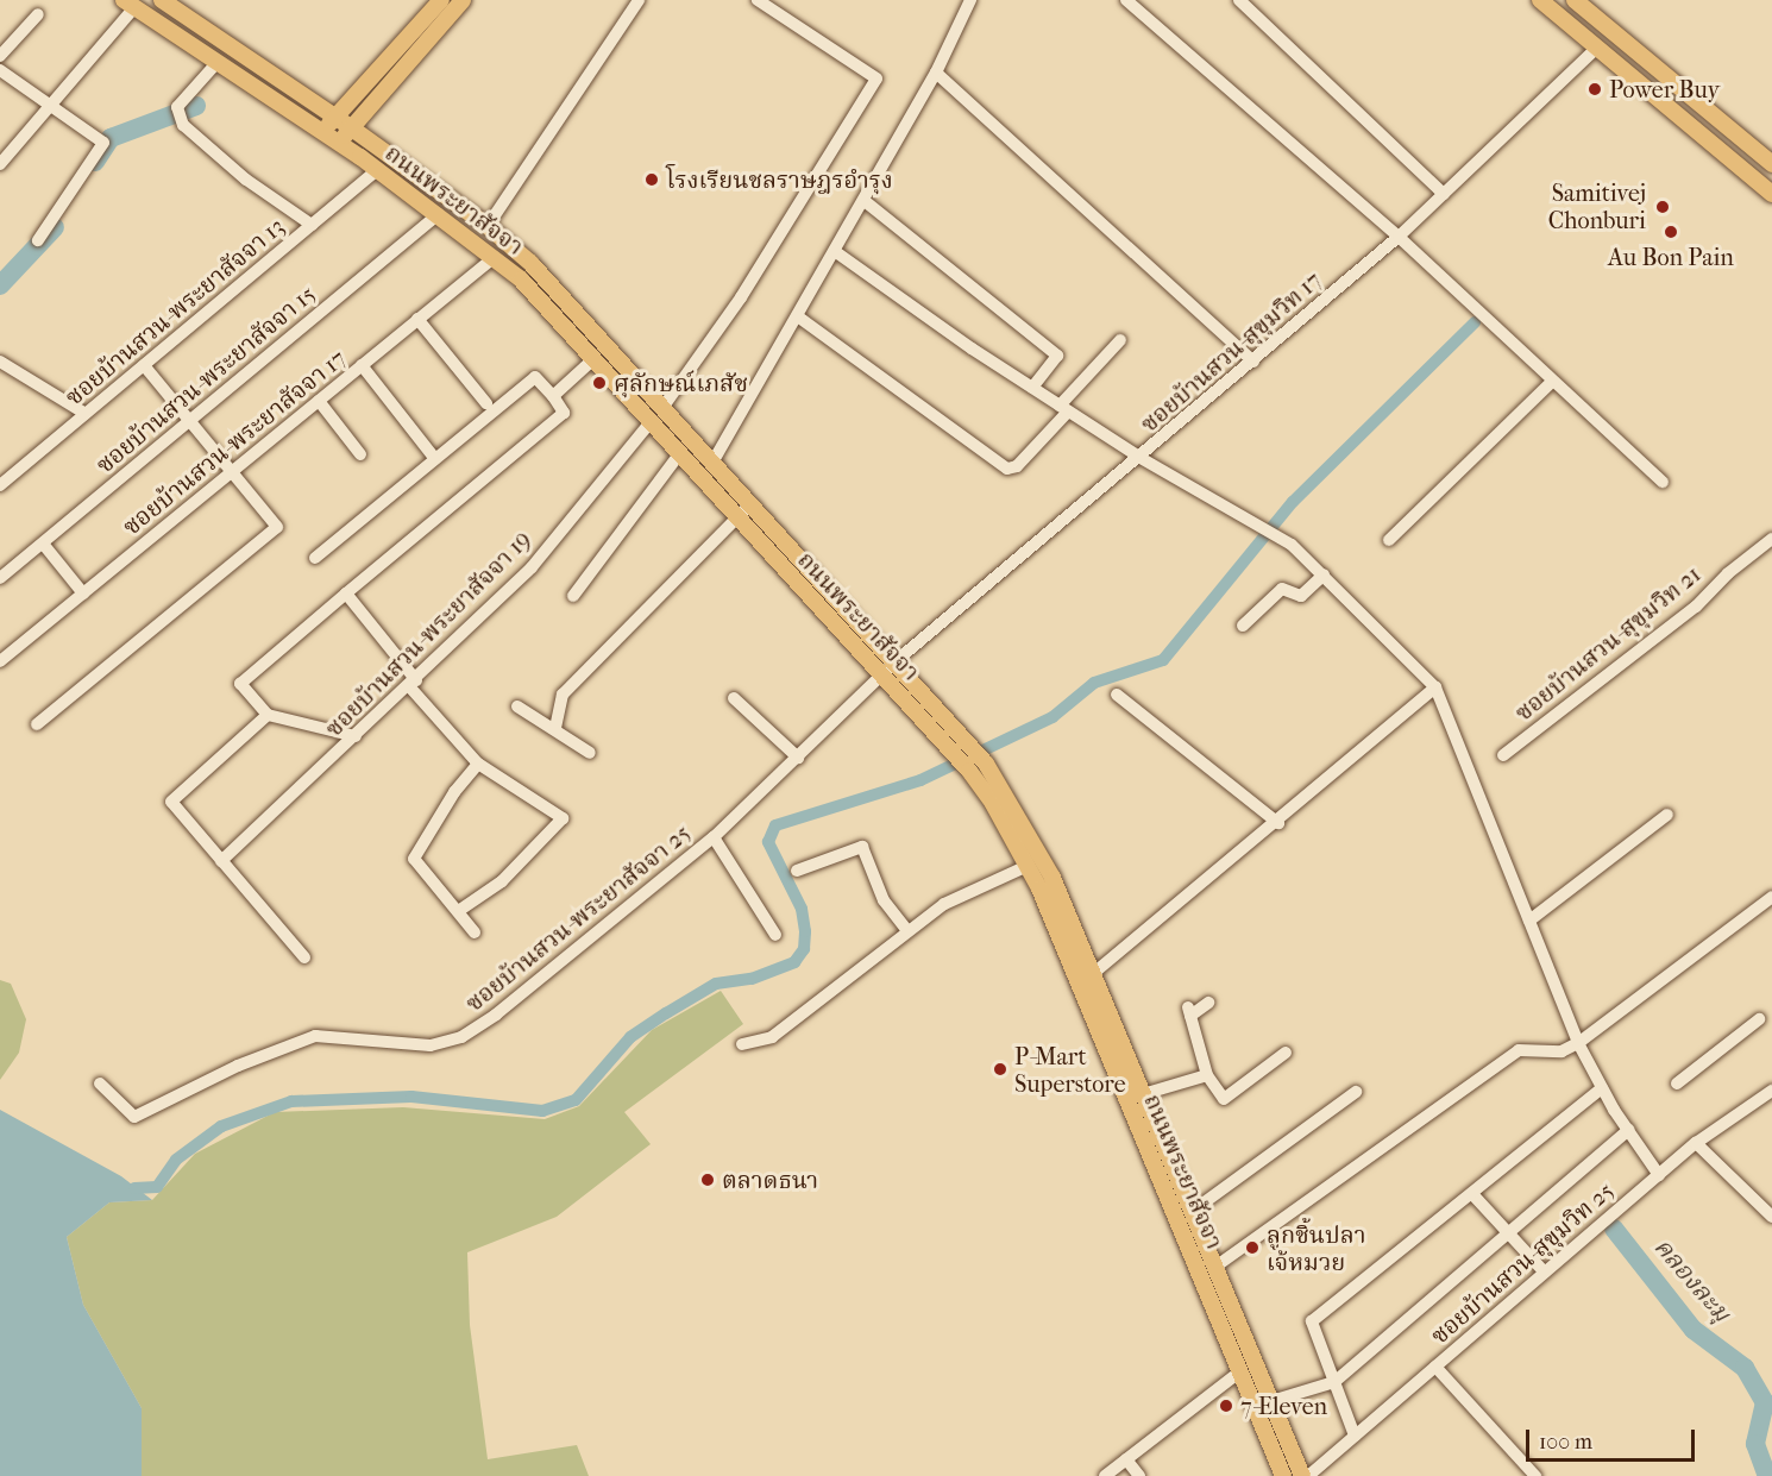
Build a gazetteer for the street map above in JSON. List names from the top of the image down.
{
  "streets": {
    "main road": ["ถนนพระยาสัจจา"],
    "street": [
      "ซอยบ้านสวน-พระยาสัจจา 13",
      "ซอยบ้านสวน-สุขุมวิท 17",
      "ซอยบ้านสวน-พระยาสัจจา 15",
      "ซอยบ้านสวน-พระยาสัจจา 17",
      "ซอยบ้านสวน-พระยาสัจจา 19",
      "ซอยบ้านสวน-สุขุมวิท 21",
      "ซอยบ้านสวน-พระยาสัจจา 25",
      "ซอยบ้านสวน-สุขุมวิท 25"
    ]
  },
  "crossings": [
    ["ถนนพระยาสัจจา", "ซอยบ้านสวน-พระยาสัจจา 13"],
    ["ถนนพระยาสัจจา", "ซอยบ้านสวน-สุขุมวิท 17"],
    ["ถนนพระยาสัจจา", "ซอยบ้านสวน-พระยาสัจจา 15"],
    ["ถนนพระยาสัจจา", "ซอยบ้านสวน-พระยาสัจจา 17"],
    ["ถนนพระยาสัจจา", "ซอยบ้านสวน-พระยาสัจจา 19"],
    ["ถนนพระยาสัจจา", "ซอยบ้านสวน-พระยาสัจจา 25"],
    ["ซอยบ้านสวน-สุขุมวิท 17", "ซอยบ้านสวน-พระยาสัจจา 25"]
  ],
  "water": ["คลองละมุ"],
  "places": [
    "Power Buy",
    "โรงเรียนชลราษฎรอำรุง",
    "Samitivej Chonburi",
    "Au Bon Pain",
    "ศุลักษณ์เภสัช",
    "P-Mart Superstore",
    "ตลาดธนา",
    "ลูกชิ้นปลา เจ้หมวย",
    "7-Eleven"
  ],
  "scale_bar": "100 m"
}
